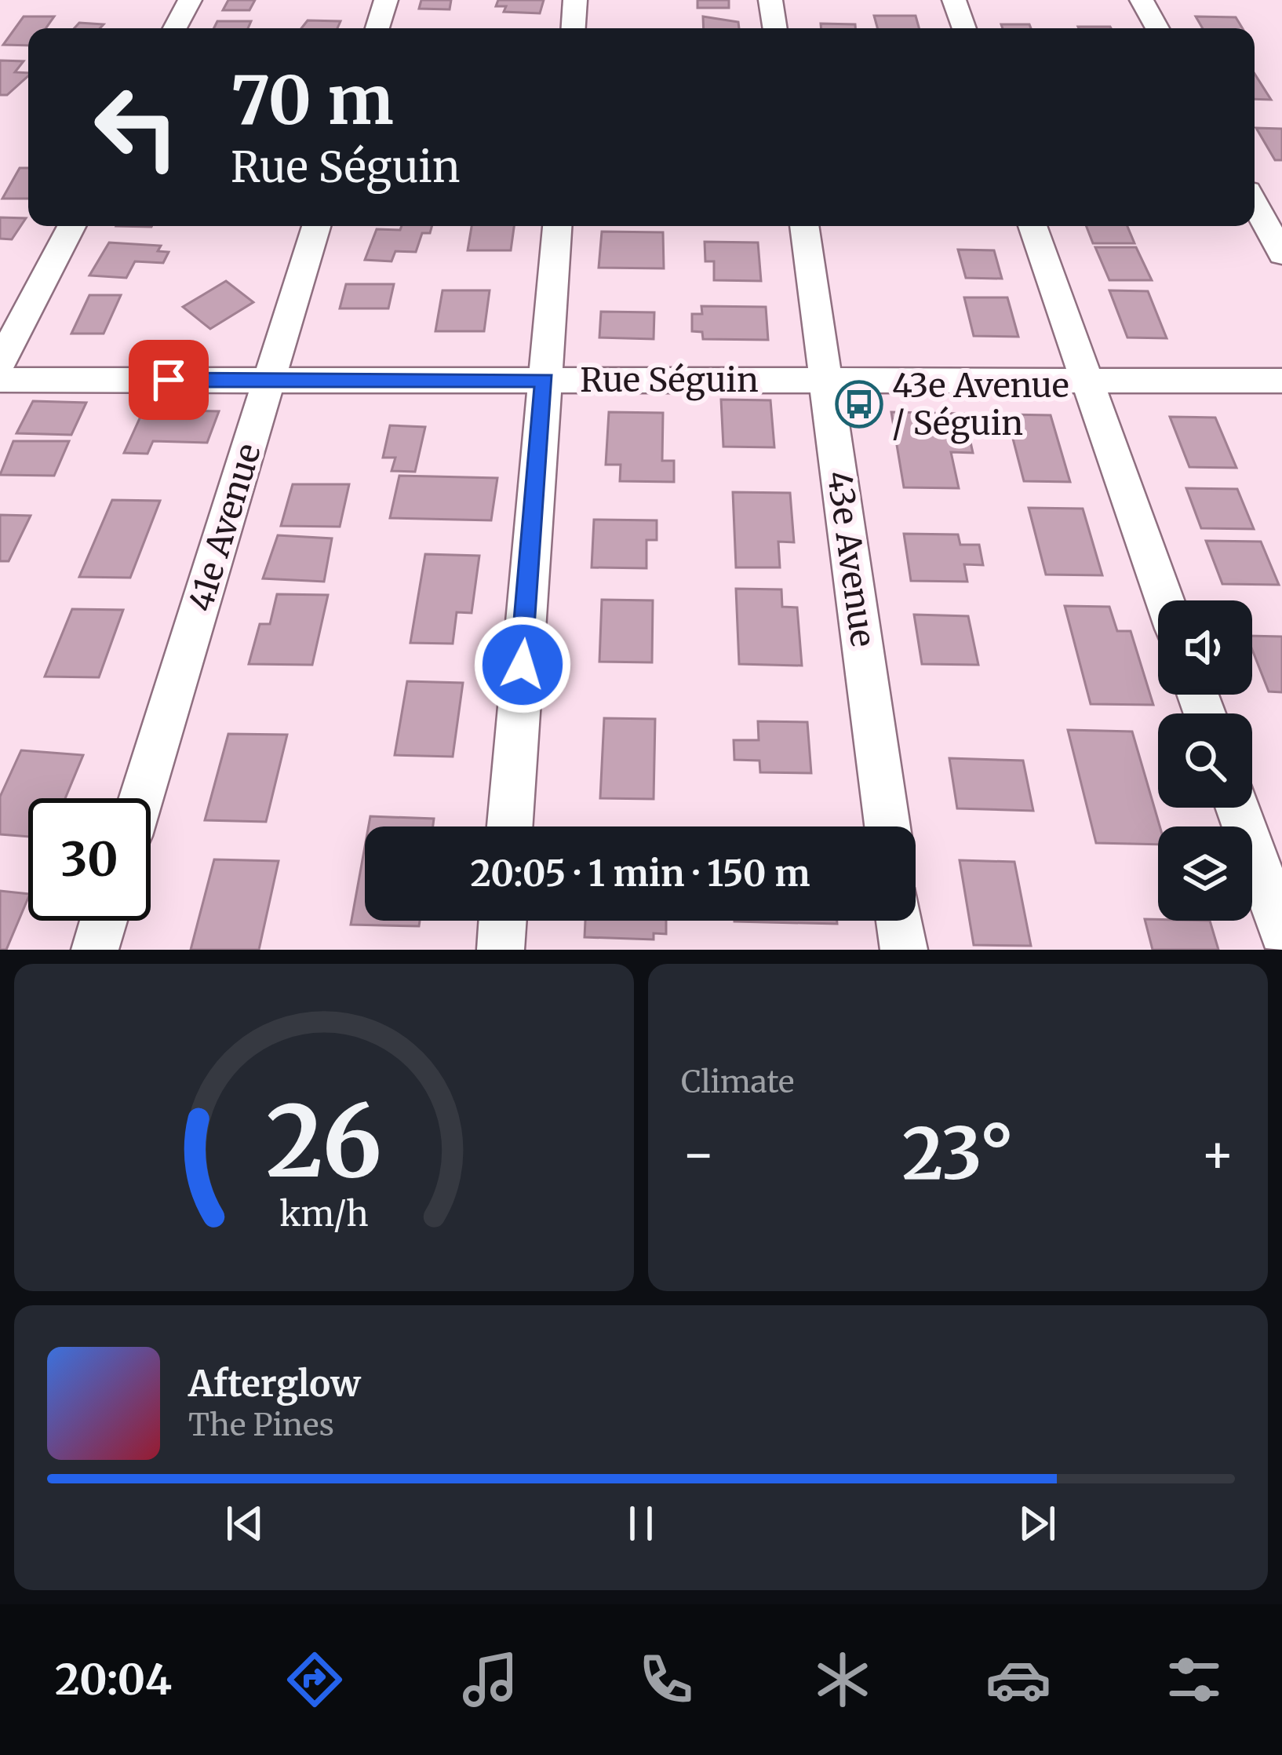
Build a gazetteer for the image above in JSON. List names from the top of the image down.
{
  "streets": {
    "street": ["Rue Séguin", "41e Avenue", "43e Avenue"]
  },
  "crossings": [
    ["Rue Séguin", "41e Avenue"],
    ["Rue Séguin", "43e Avenue"]
  ],
  "places": {
    "bus stop": ["43e Avenue / Séguin"]
  },
  "page": {
    "turn": ["70 m", "Rue Séguin"],
    "limit": "30",
    "trip": "20:05 · 1 min · 150 m",
    "tile": "Climate",
    "heat": ["−", "23°", "+"],
    "song": ["Afterglow", "The Pines"],
    "tabs": "20:04",
    "gauge": ["26", "km/h"]
  }
}
